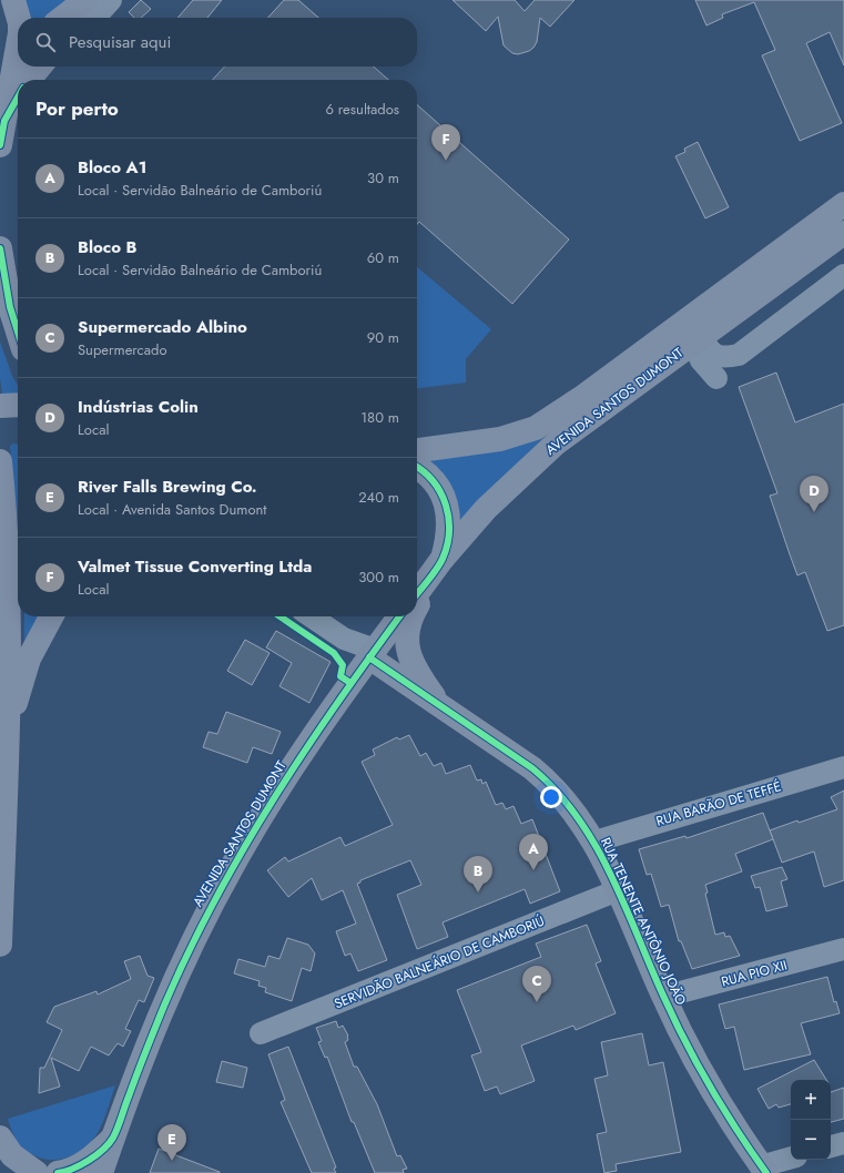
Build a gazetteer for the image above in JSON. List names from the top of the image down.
{
  "streets": {
    "main road": ["AVENIDA SANTOS DUMONT", "RUA TENENTE ANTÔNIO JOÃO"],
    "street": ["RUA BARÃO DE TEFFÉ", "SERVIDÃO BALNEÁRIO DE CAMBORIÚ", "RUA PIO XII"]
  },
  "crossings": [
    ["AVENIDA SANTOS DUMONT", "RUA TENENTE ANTÔNIO JOÃO"],
    ["RUA BARÃO DE TEFFÉ", "RUA TENENTE ANTÔNIO JOÃO"],
    ["RUA TENENTE ANTÔNIO JOÃO", "SERVIDÃO BALNEÁRIO DE CAMBORIÚ"],
    ["RUA TENENTE ANTÔNIO JOÃO", "RUA PIO XII"]
  ],
  "page": {
    "search": "Pesquisar aqui",
    "heading": ["Por perto", "6 resultados"],
    "pins": [
      "F",
      "D",
      "A",
      "B",
      "C",
      "E"
    ],
    "list": [
      {
        "mark": "A",
        "name": "Bloco A1",
        "note": "Local · Servidão Balneário de Camboriú",
        "value": "30 m"
      },
      {
        "mark": "B",
        "name": "Bloco B",
        "note": "Local · Servidão Balneário de Camboriú",
        "value": "60 m"
      },
      {
        "mark": "C",
        "name": "Supermercado Albino",
        "note": "Supermercado",
        "value": "90 m"
      },
      {
        "mark": "D",
        "name": "Indústrias Colin",
        "note": "Local",
        "value": "180 m"
      },
      {
        "mark": "E",
        "name": "River Falls Brewing Co.",
        "note": "Local · Avenida Santos Dumont",
        "value": "240 m"
      },
      {
        "mark": "F",
        "name": "Valmet Tissue Converting Ltda",
        "note": "Local",
        "value": "300 m"
      }
    ],
    "map_buttons": ["+", "−"]
  }
}
